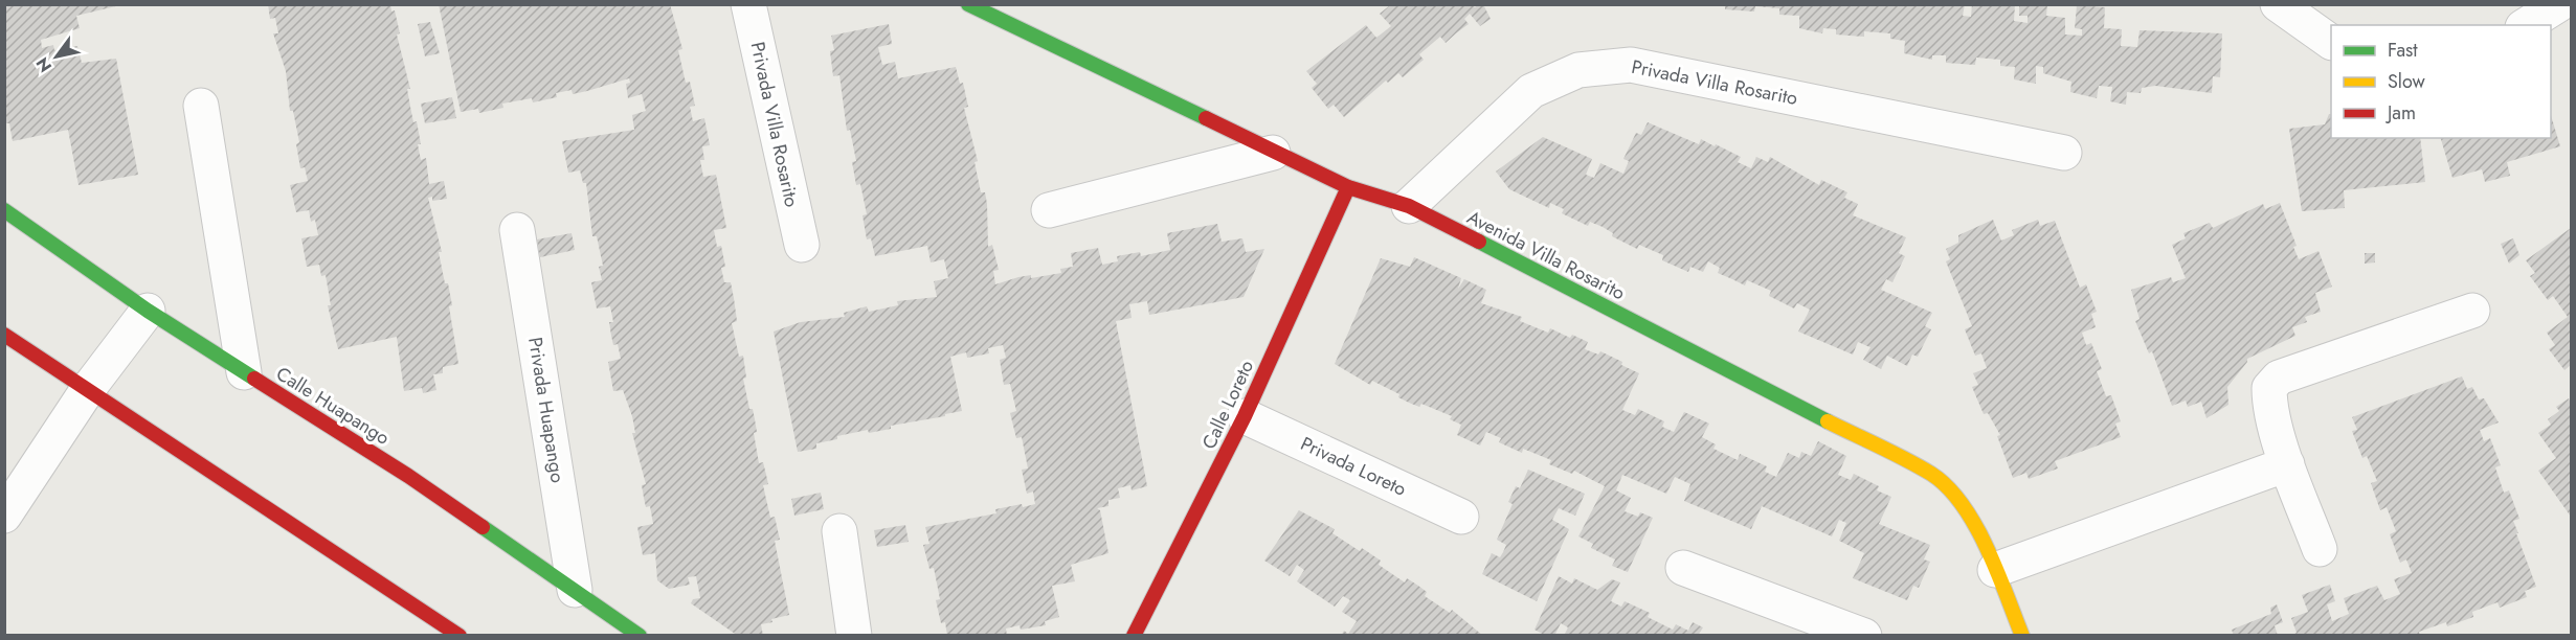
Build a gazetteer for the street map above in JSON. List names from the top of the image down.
{
  "streets": {
    "street": [
      "Privada Villa Rosarito",
      "Avenida Villa Rosarito",
      "Calle Loreto",
      "Calle Huapango",
      "Privada Huapango",
      "Privada Loreto"
    ]
  },
  "crossings": [
    ["Privada Villa Rosarito", "Avenida Villa Rosarito"],
    ["Avenida Villa Rosarito", "Calle Loreto"],
    ["Calle Loreto", "Privada Loreto"],
    ["Calle Huapango", "Privada Huapango"]
  ],
  "legend": ["Fast", "Slow", "Jam"],
  "north": "bottom left"
}
